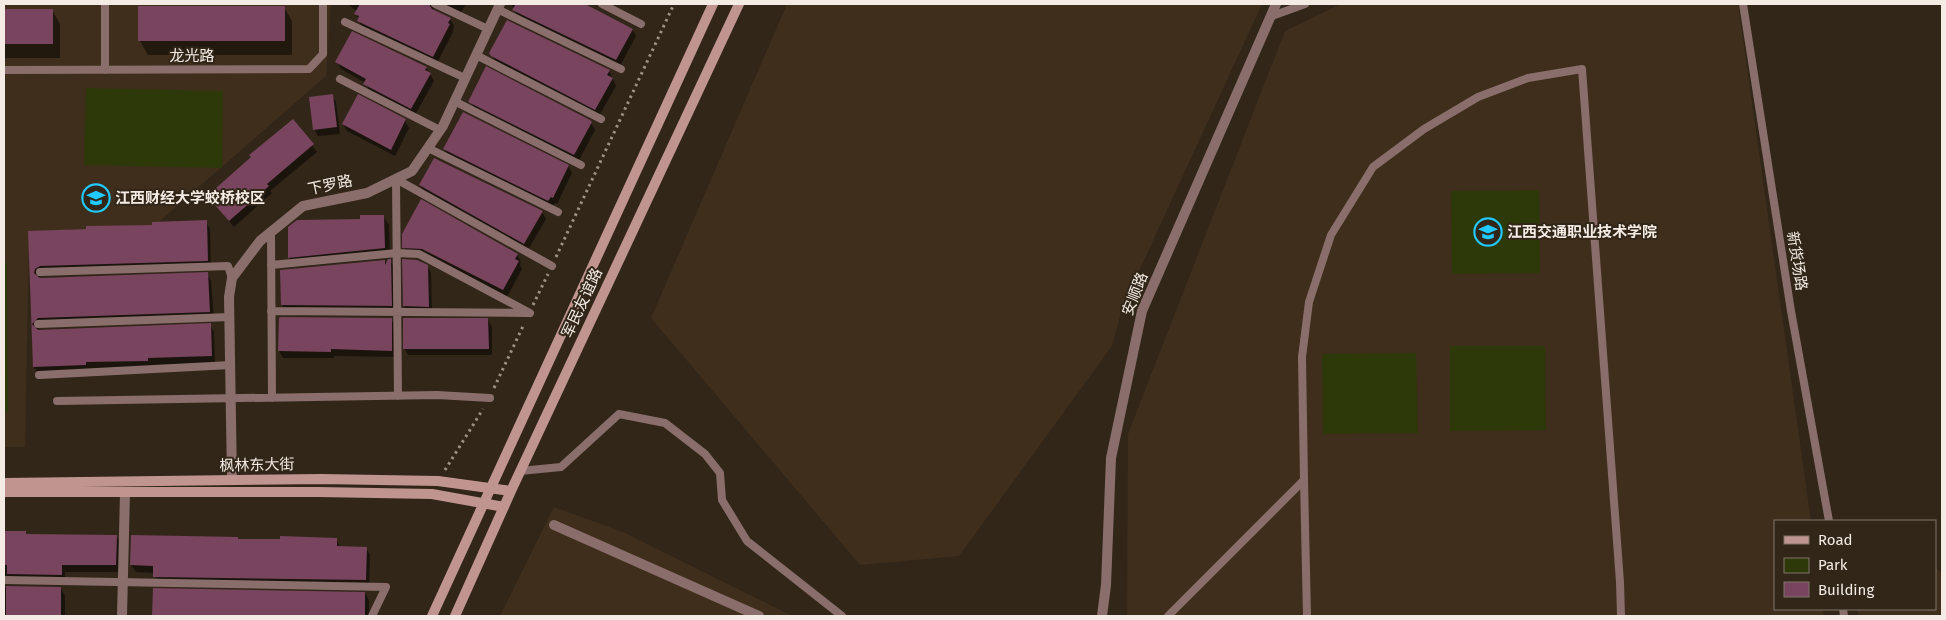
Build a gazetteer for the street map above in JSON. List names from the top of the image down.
{
  "streets": {
    "street": [
      "下罗路",
      "安顺路",
      "军民友谊路",
      "枫林东大街"
    ],
    "lane": ["龙光路", "新货场路"]
  },
  "crossings": [
    ["军民友谊路", "枫林东大街"]
  ],
  "places": {
    "school or university": ["江西财经大学蛟桥校区", "江西交通职业技术学院"]
  },
  "legend": ["Road", "Park", "Building"]
}
